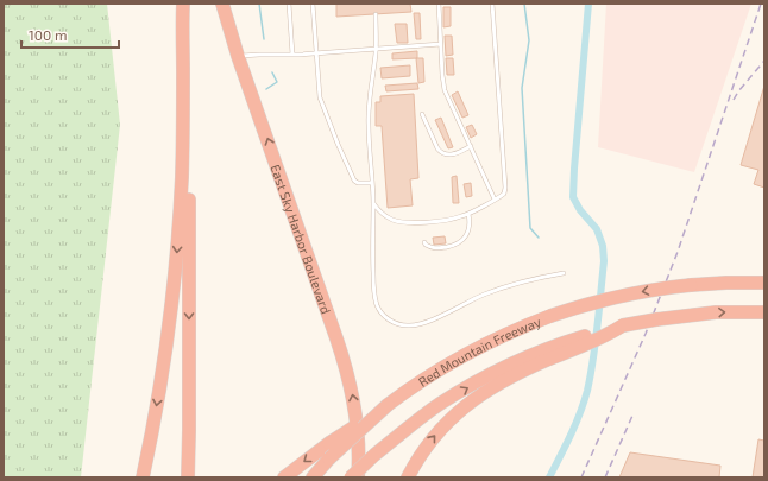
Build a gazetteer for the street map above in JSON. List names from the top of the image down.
{
  "streets": {
    "highway": ["East Sky Harbor Boulevard", "Red Mountain Freeway"]
  },
  "scale_bar": "100 m"
}
